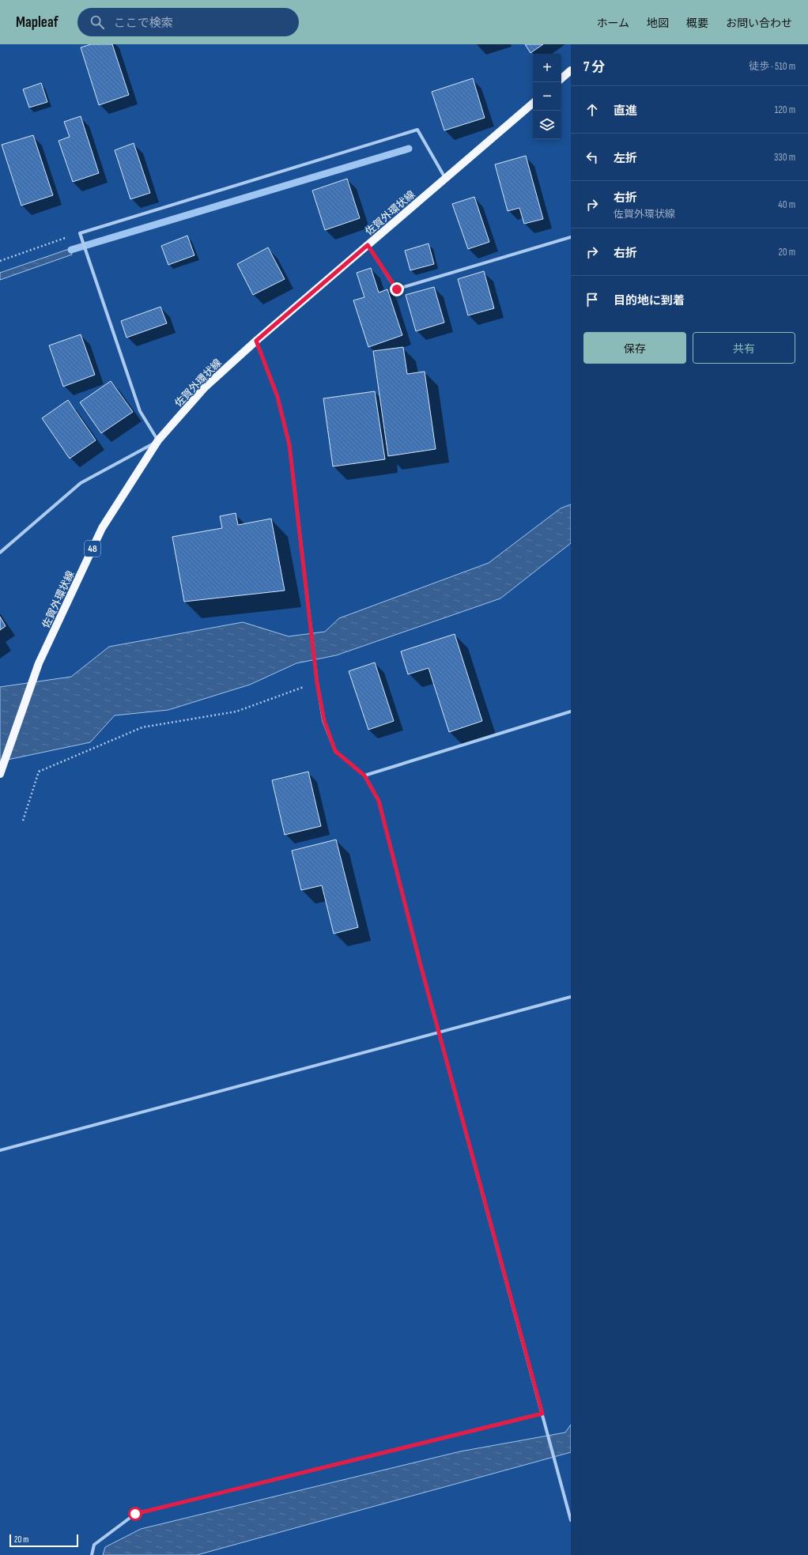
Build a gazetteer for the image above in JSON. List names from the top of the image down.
{
  "streets": {
    "main road": ["佐賀外環状線", "48"]
  },
  "scale_bar": "20 m",
  "page": {
    "header": "Mapleaf",
    "search": "ここで検索",
    "nav": [
      "ホーム",
      "地図",
      "概要",
      "お問い合わせ"
    ],
    "heading": ["7 分", "徒歩 · 510 m"],
    "map_buttons": ["+", "−"],
    "list": [
      ["直進", "120 m"],
      ["左折", "330 m"],
      ["右折", "佐賀外環状線", "40 m"],
      ["右折", "20 m"],
      "目的地に到着"
    ],
    "buttons": ["保存", "共有"],
    "scale": "20 m"
  }
}
